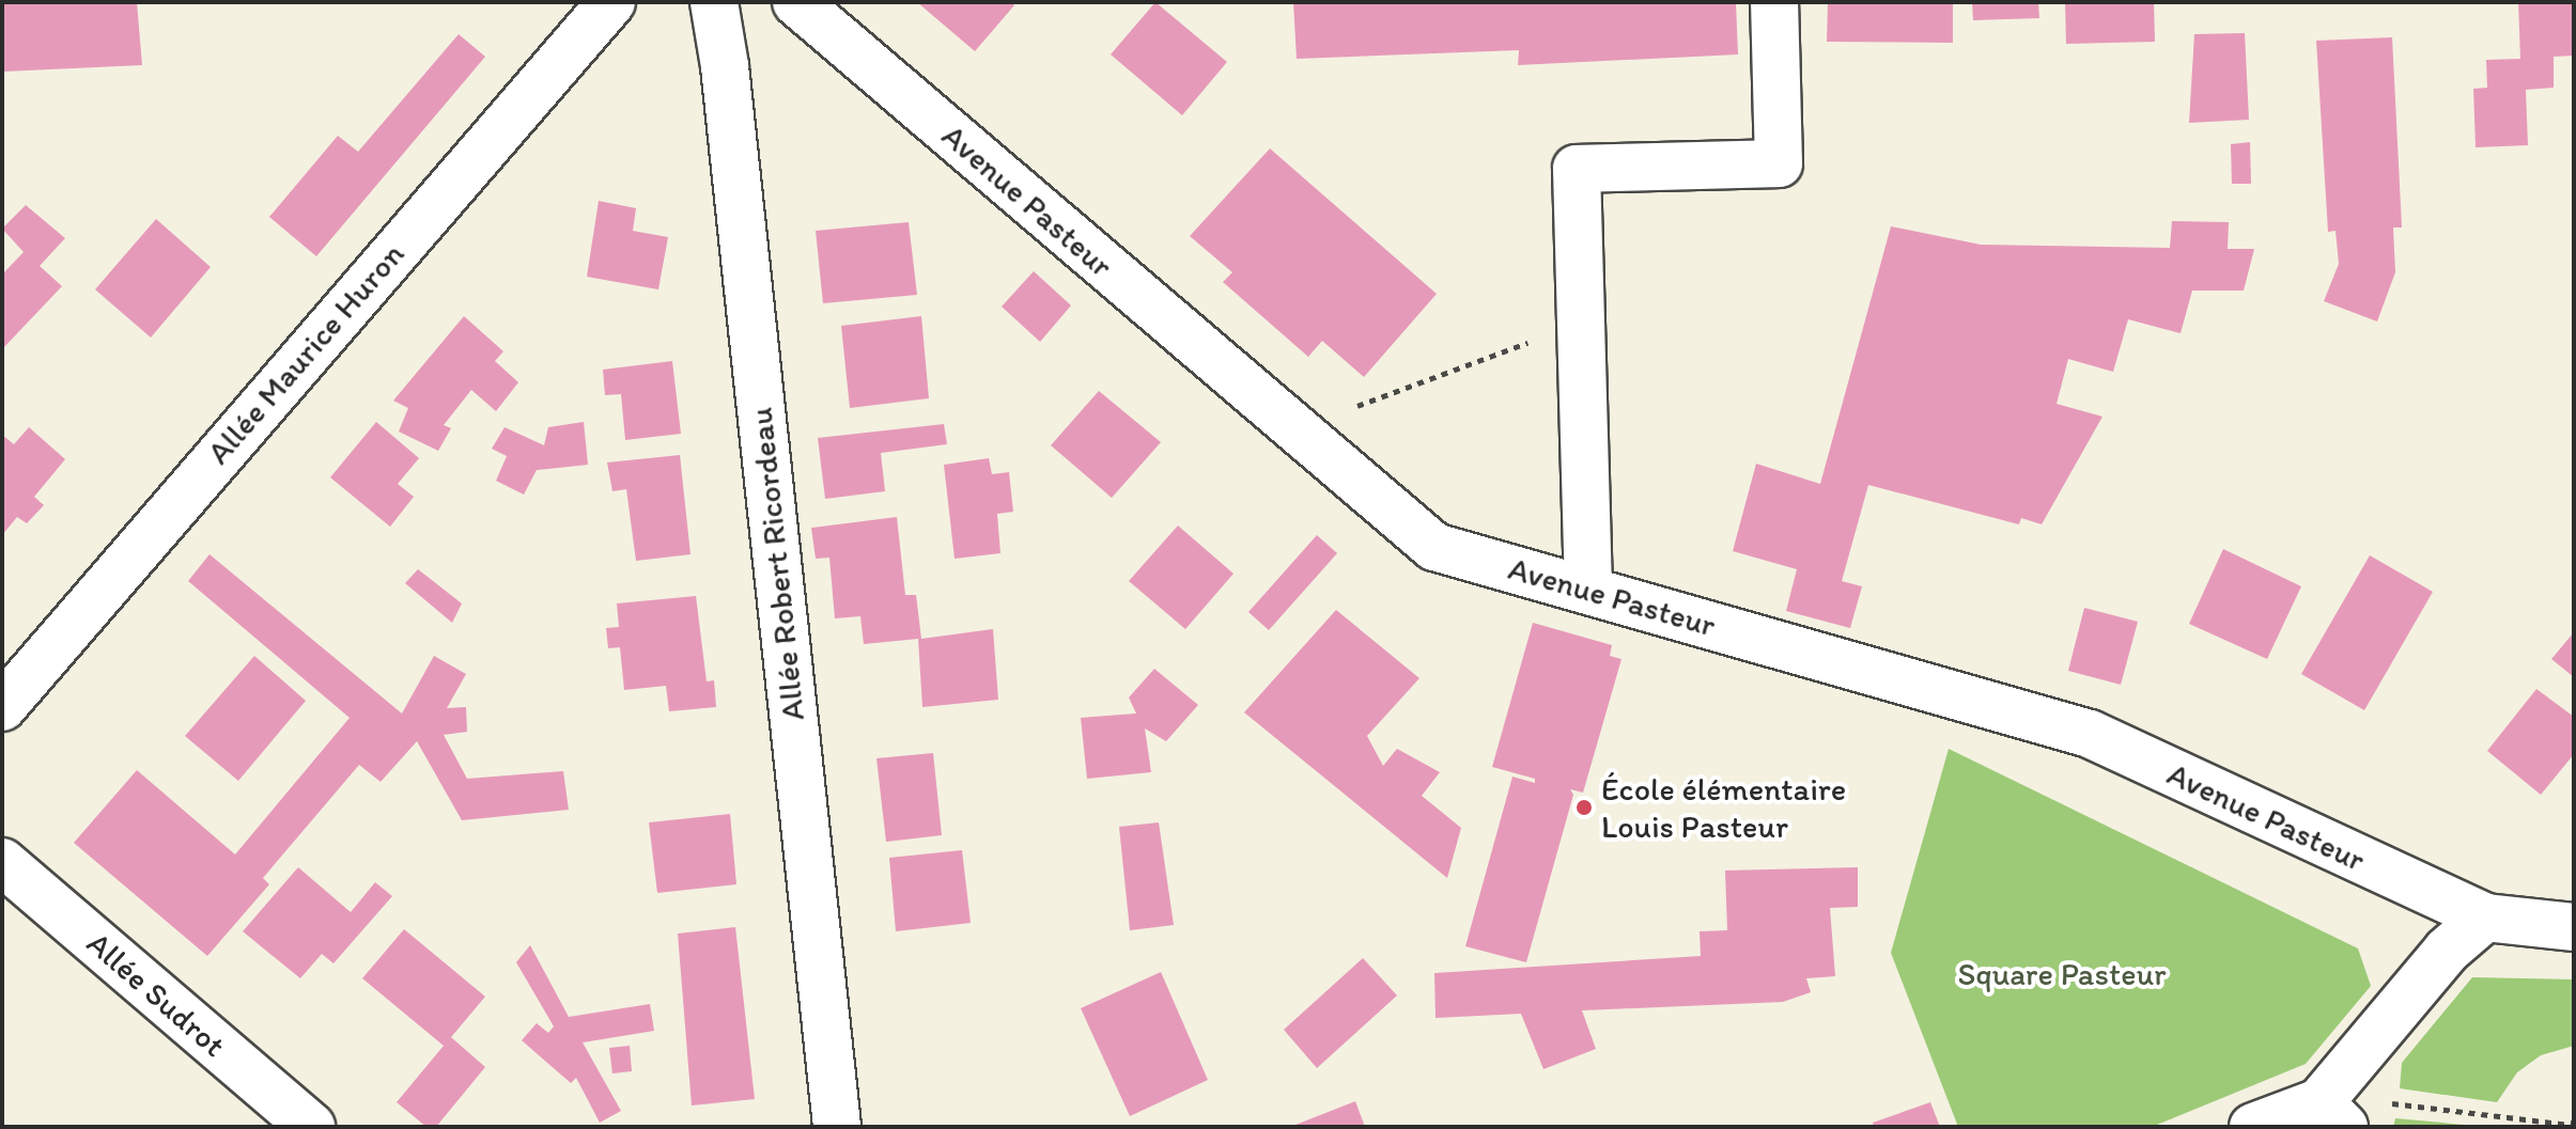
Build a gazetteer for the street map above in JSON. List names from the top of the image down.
{
  "streets": {
    "street": [
      "Avenue Pasteur",
      "Allée Maurice Huron",
      "Allée Robert Ricordeau",
      "Allée Sudrot"
    ]
  },
  "parks": ["Square Pasteur"],
  "places": ["École élémentaire Louis Pasteur"]
}
